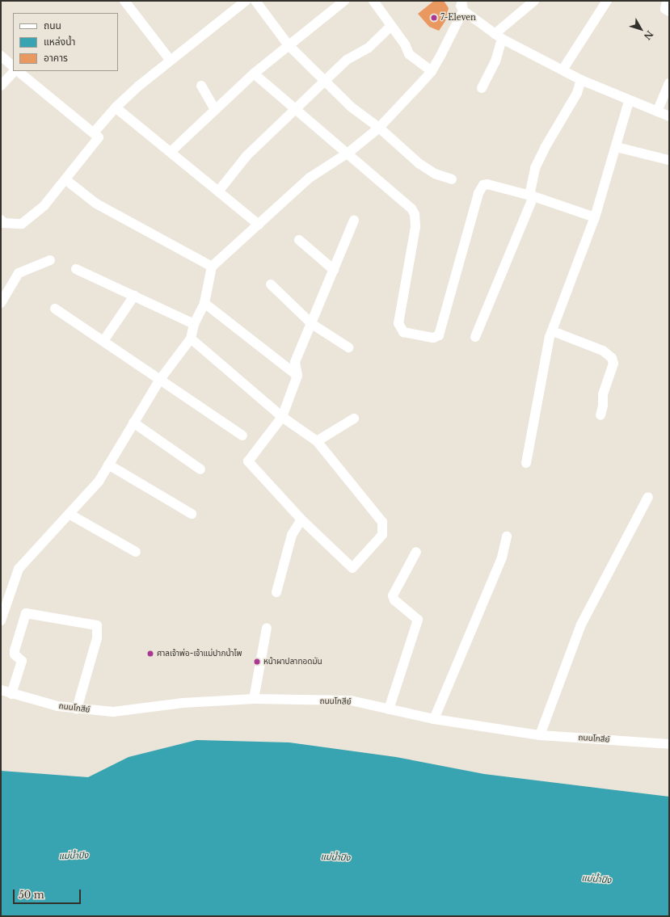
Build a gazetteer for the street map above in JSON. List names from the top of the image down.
{
  "streets": {
    "street": ["ถนนโกสีย์"]
  },
  "water": ["แม่น้ำปิง"],
  "places": ["7-Eleven", "ศาลเจ้าพ่อ-เจ้าแม่ปากน้ำโพ", "หน้าผาปลาทอดมัน"],
  "legend": ["ถนน", "แหล่งน้ำ", "อาคาร"],
  "scale_bar": "50 m",
  "north": "bottom right"
}
